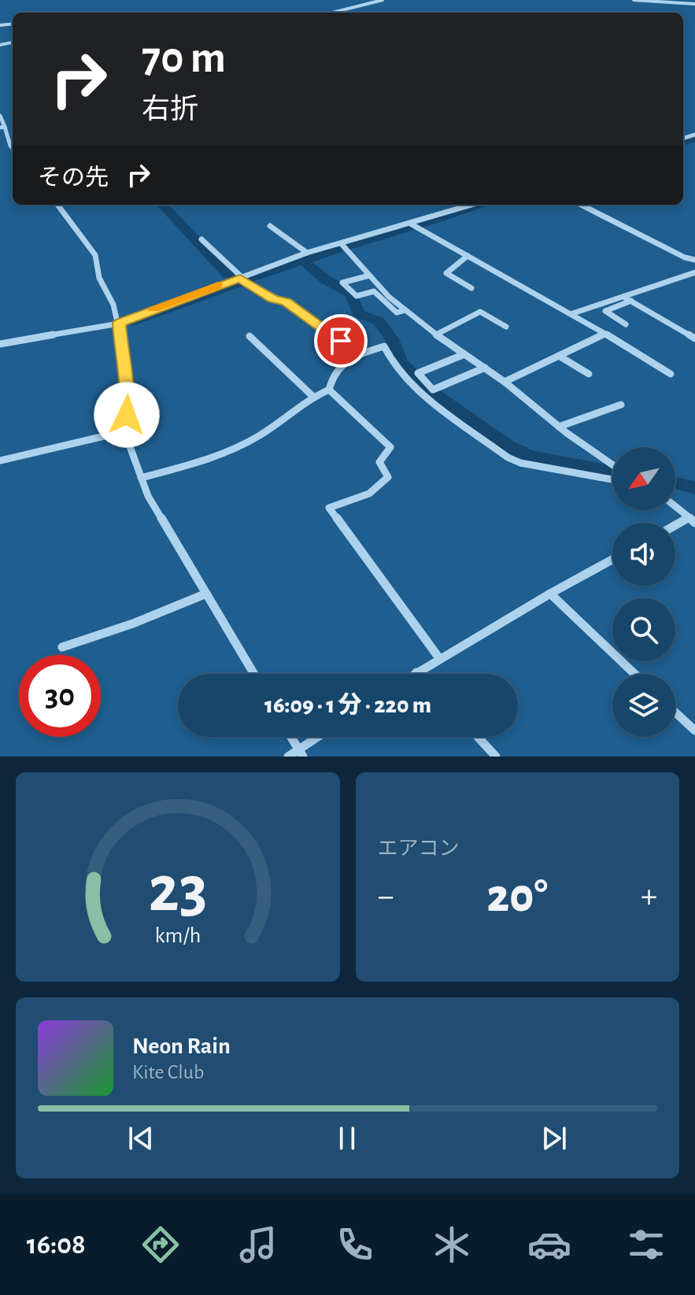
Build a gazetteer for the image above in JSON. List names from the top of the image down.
{
  "north": "bottom left",
  "page": {
    "turn": ["70 m", "右折"],
    "then": "その先",
    "limit": "30",
    "trip": "16:09 · 1 分 · 220 m",
    "tile": "エアコン",
    "heat": ["−", "20°", "+"],
    "song": ["Neon Rain", "Kite Club"],
    "tabs": "16:08",
    "gauge": ["23", "km/h"]
  }
}
